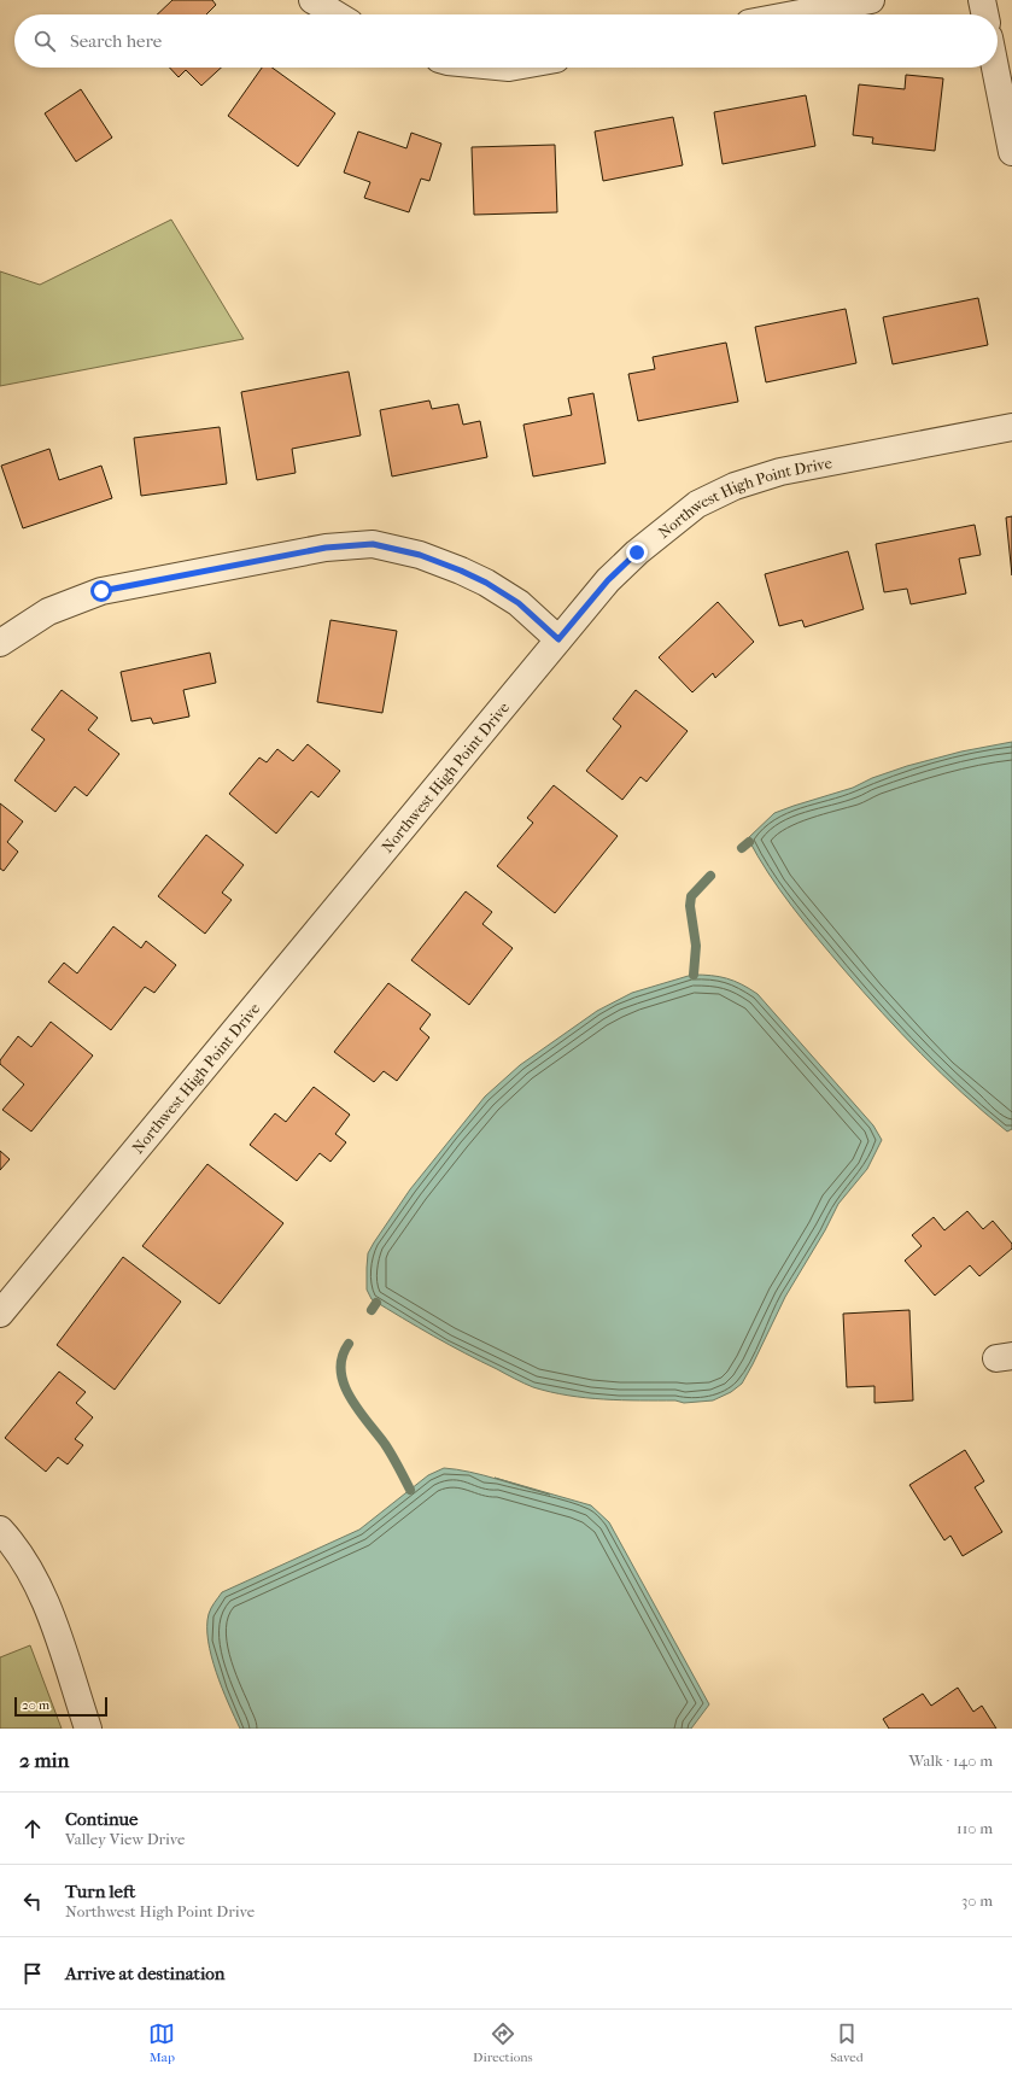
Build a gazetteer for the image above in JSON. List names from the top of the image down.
{
  "streets": {
    "street": ["Northwest High Point Drive"]
  },
  "scale_bar": "20 m",
  "page": {
    "search": "Search here",
    "scale": "20 m",
    "heading": ["2 min", "Walk · 140 m"],
    "list": [
      ["Continue", "Valley View Drive", "110 m"],
      ["Turn left", "Northwest High Point Drive", "30 m"],
      "Arrive at destination"
    ],
    "nav": ["Map", "Directions", "Saved"]
  }
}
